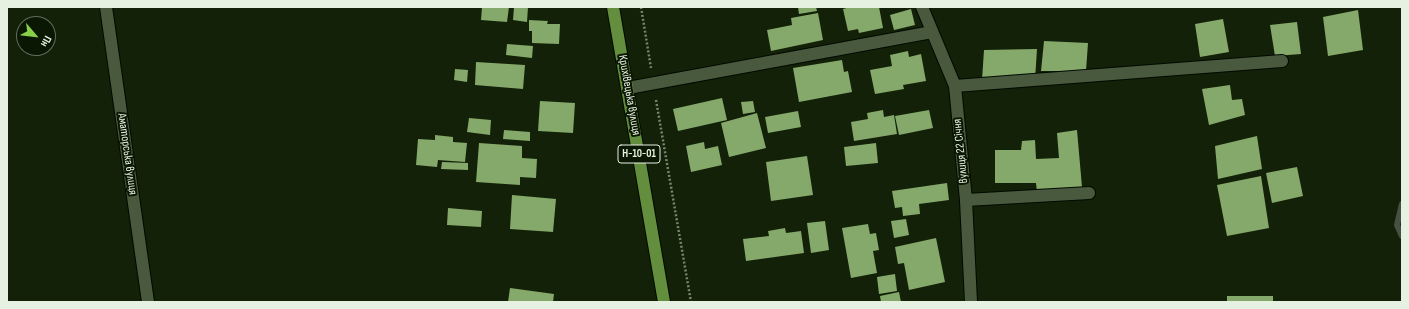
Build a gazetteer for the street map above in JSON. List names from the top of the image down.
{
  "streets": {
    "main road": ["Крихівецька вулиця", "Н-10-01"],
    "street": ["вулиця 22 Січня", "Аматорська вулиця"]
  },
  "north": "bottom right"
}
